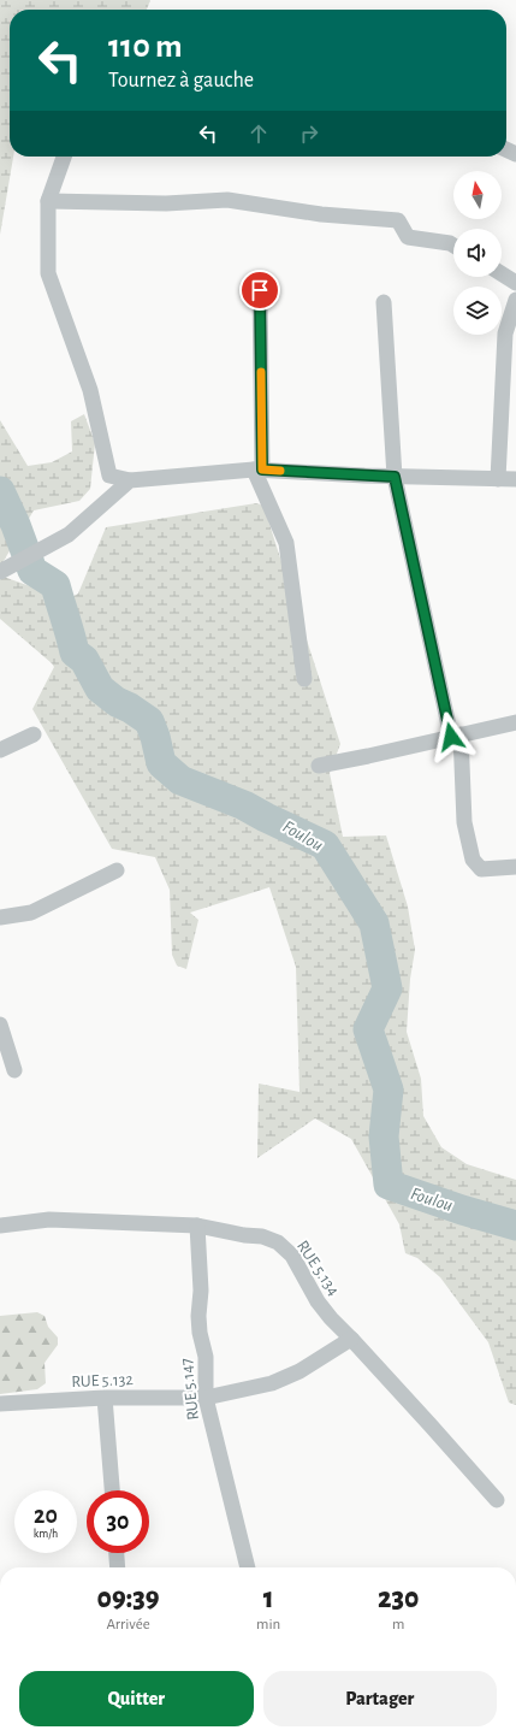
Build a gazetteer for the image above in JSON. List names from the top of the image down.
{
  "streets": {
    "street": ["RUE 5.134", "RUE 5.132", "RUE 5.147"]
  },
  "crossings": [
    ["RUE 5.134", "RUE 5.132"],
    ["RUE 5.134", "RUE 5.147"],
    ["RUE 5.132", "RUE 5.147"]
  ],
  "water": ["Foulou"],
  "north": "top",
  "page": {
    "turn": ["110 m", "Tournez à gauche"],
    "speed": "20 km/h",
    "limit": "30",
    "eta": [
      "09:39",
      "Arrivée",
      "1",
      "min",
      "230",
      "m"
    ],
    "buttons": ["Quitter", "Partager"]
  }
}
